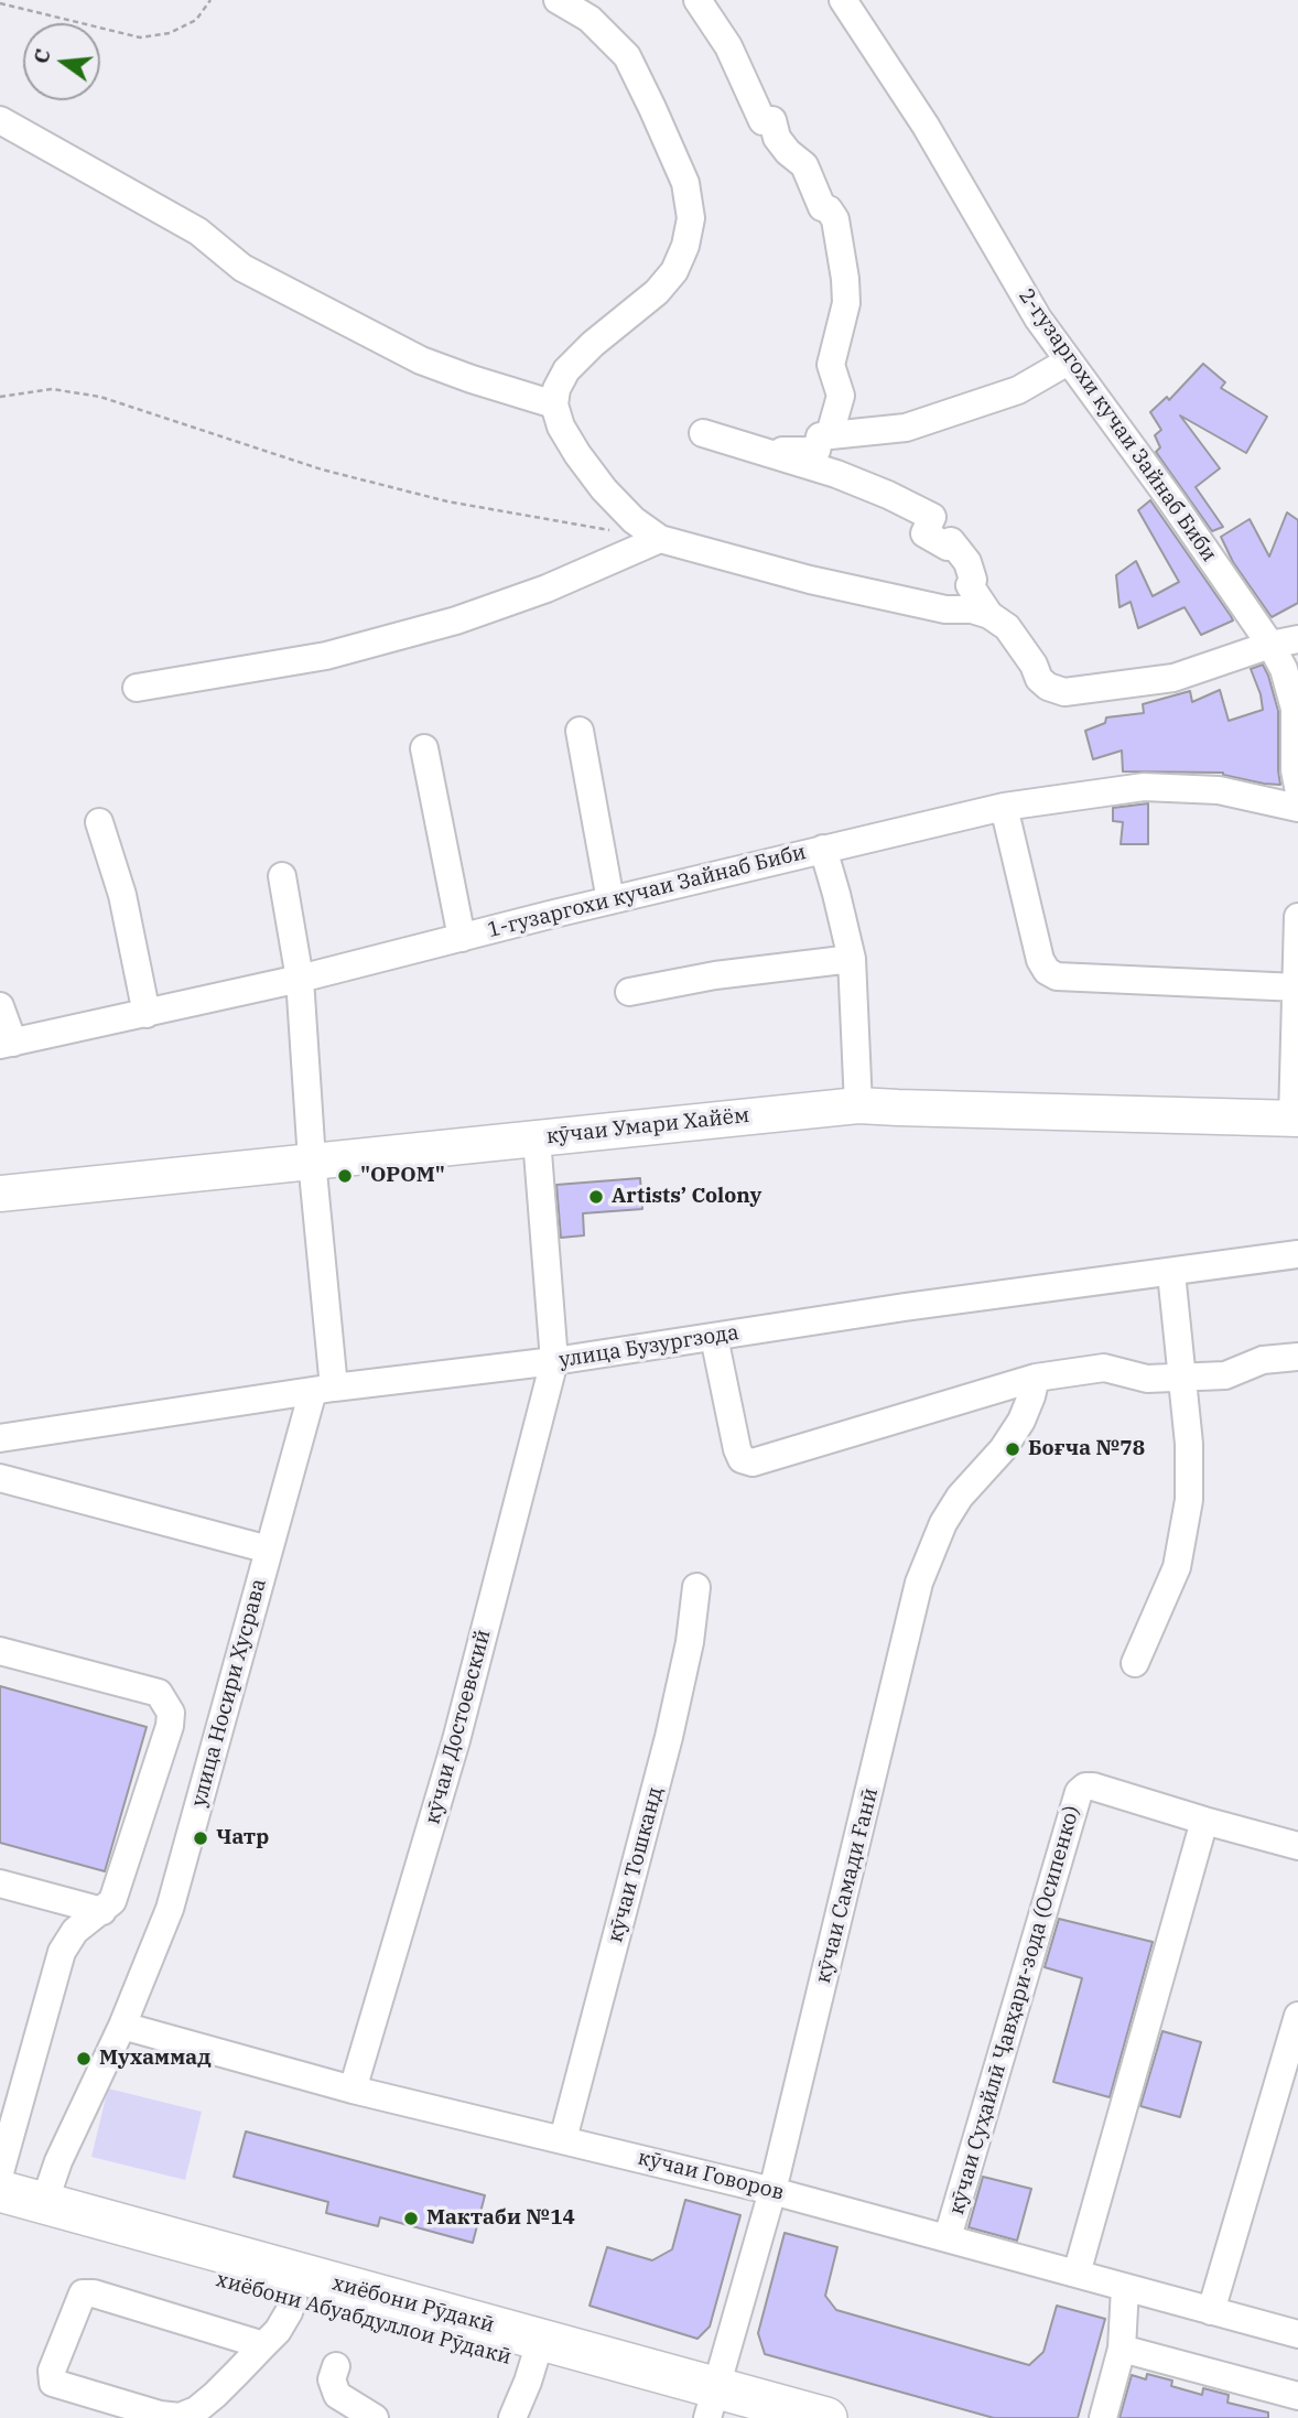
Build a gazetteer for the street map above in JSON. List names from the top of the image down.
{
  "streets": {
    "highway": ["хиёбони Рӯдакӣ", "хиёбони Абуабдуллои Рӯдакӣ"],
    "main road": ["кӯчаи Умари Хайём"],
    "street": [
      "2-гузаргохи кучаи Зайнаб Биби",
      "1-гузаргохи кучаи Зайнаб Биби",
      "улица Бузургзода",
      "улица Носири Хусрава",
      "кӯчаи Достоевский",
      "кӯчаи Тошканд",
      "кӯчаи Самади Ғанӣ",
      "кӯчаи Суҳайлӣ Ҷавҳари-зода (Осипенко)",
      "кӯчаи Говоров"
    ]
  },
  "crossings": [
    ["кӯчаи Умари Хайём", "кӯчаи Достоевский"],
    ["улица Бузургзода", "улица Носири Хусрава"],
    ["улица Бузургзода", "кӯчаи Достоевский"],
    ["улица Носири Хусрава", "кӯчаи Говоров"],
    ["улица Носири Хусрава", "хиёбони Рӯдакӣ"],
    ["кӯчаи Достоевский", "кӯчаи Говоров"],
    ["кӯчаи Тошканд", "кӯчаи Говоров"],
    ["кӯчаи Самади Ғанӣ", "кӯчаи Говоров"],
    ["кӯчаи Самади Ғанӣ", "хиёбони Абуабдуллои Рӯдакӣ"],
    ["кӯчаи Суҳайлӣ Ҷавҳари-зода (Осипенко)", "кӯчаи Говоров"],
    ["хиёбони Рӯдакӣ", "хиёбони Абуабдуллои Рӯдакӣ"]
  ],
  "places": [
    "\"OPOM\"",
    "Artists’ Colony",
    "Боғча №78",
    "Чатр",
    "Мухаммад",
    "Мактаби №14"
  ],
  "north": "left"
}
